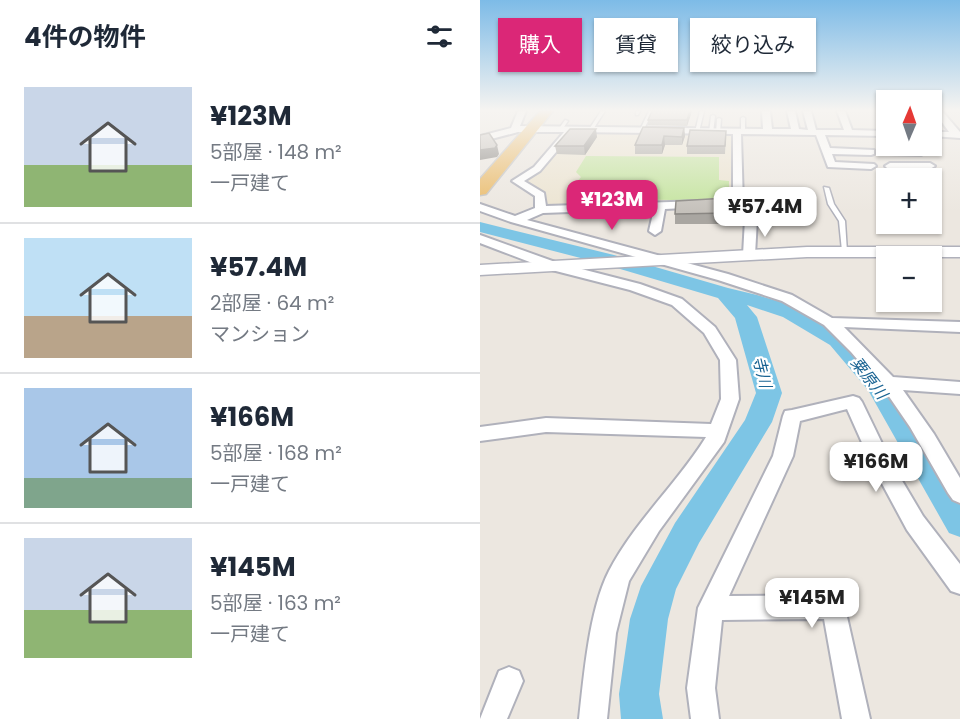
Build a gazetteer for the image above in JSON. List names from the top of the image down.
{
  "water": ["寺川", "粟原川"],
  "north": "top",
  "page": {
    "heading": "4件の物件",
    "chip": ["購入", "賃貸", "絞り込み"],
    "list": [
      {
        "name": "¥123M",
        "note": "5部屋 · 148 m² · 一戸建て"
      },
      {
        "name": "¥57.4M",
        "note": "2部屋 · 64 m² · マンション"
      },
      {
        "name": "¥166M",
        "note": "5部屋 · 168 m² · 一戸建て"
      },
      {
        "name": "¥145M",
        "note": "5部屋 · 163 m² · 一戸建て"
      }
    ],
    "map_buttons": ["+", "−"],
    "price": [
      "¥123M",
      "¥57.4M",
      "¥166M",
      "¥145M"
    ]
  }
}
